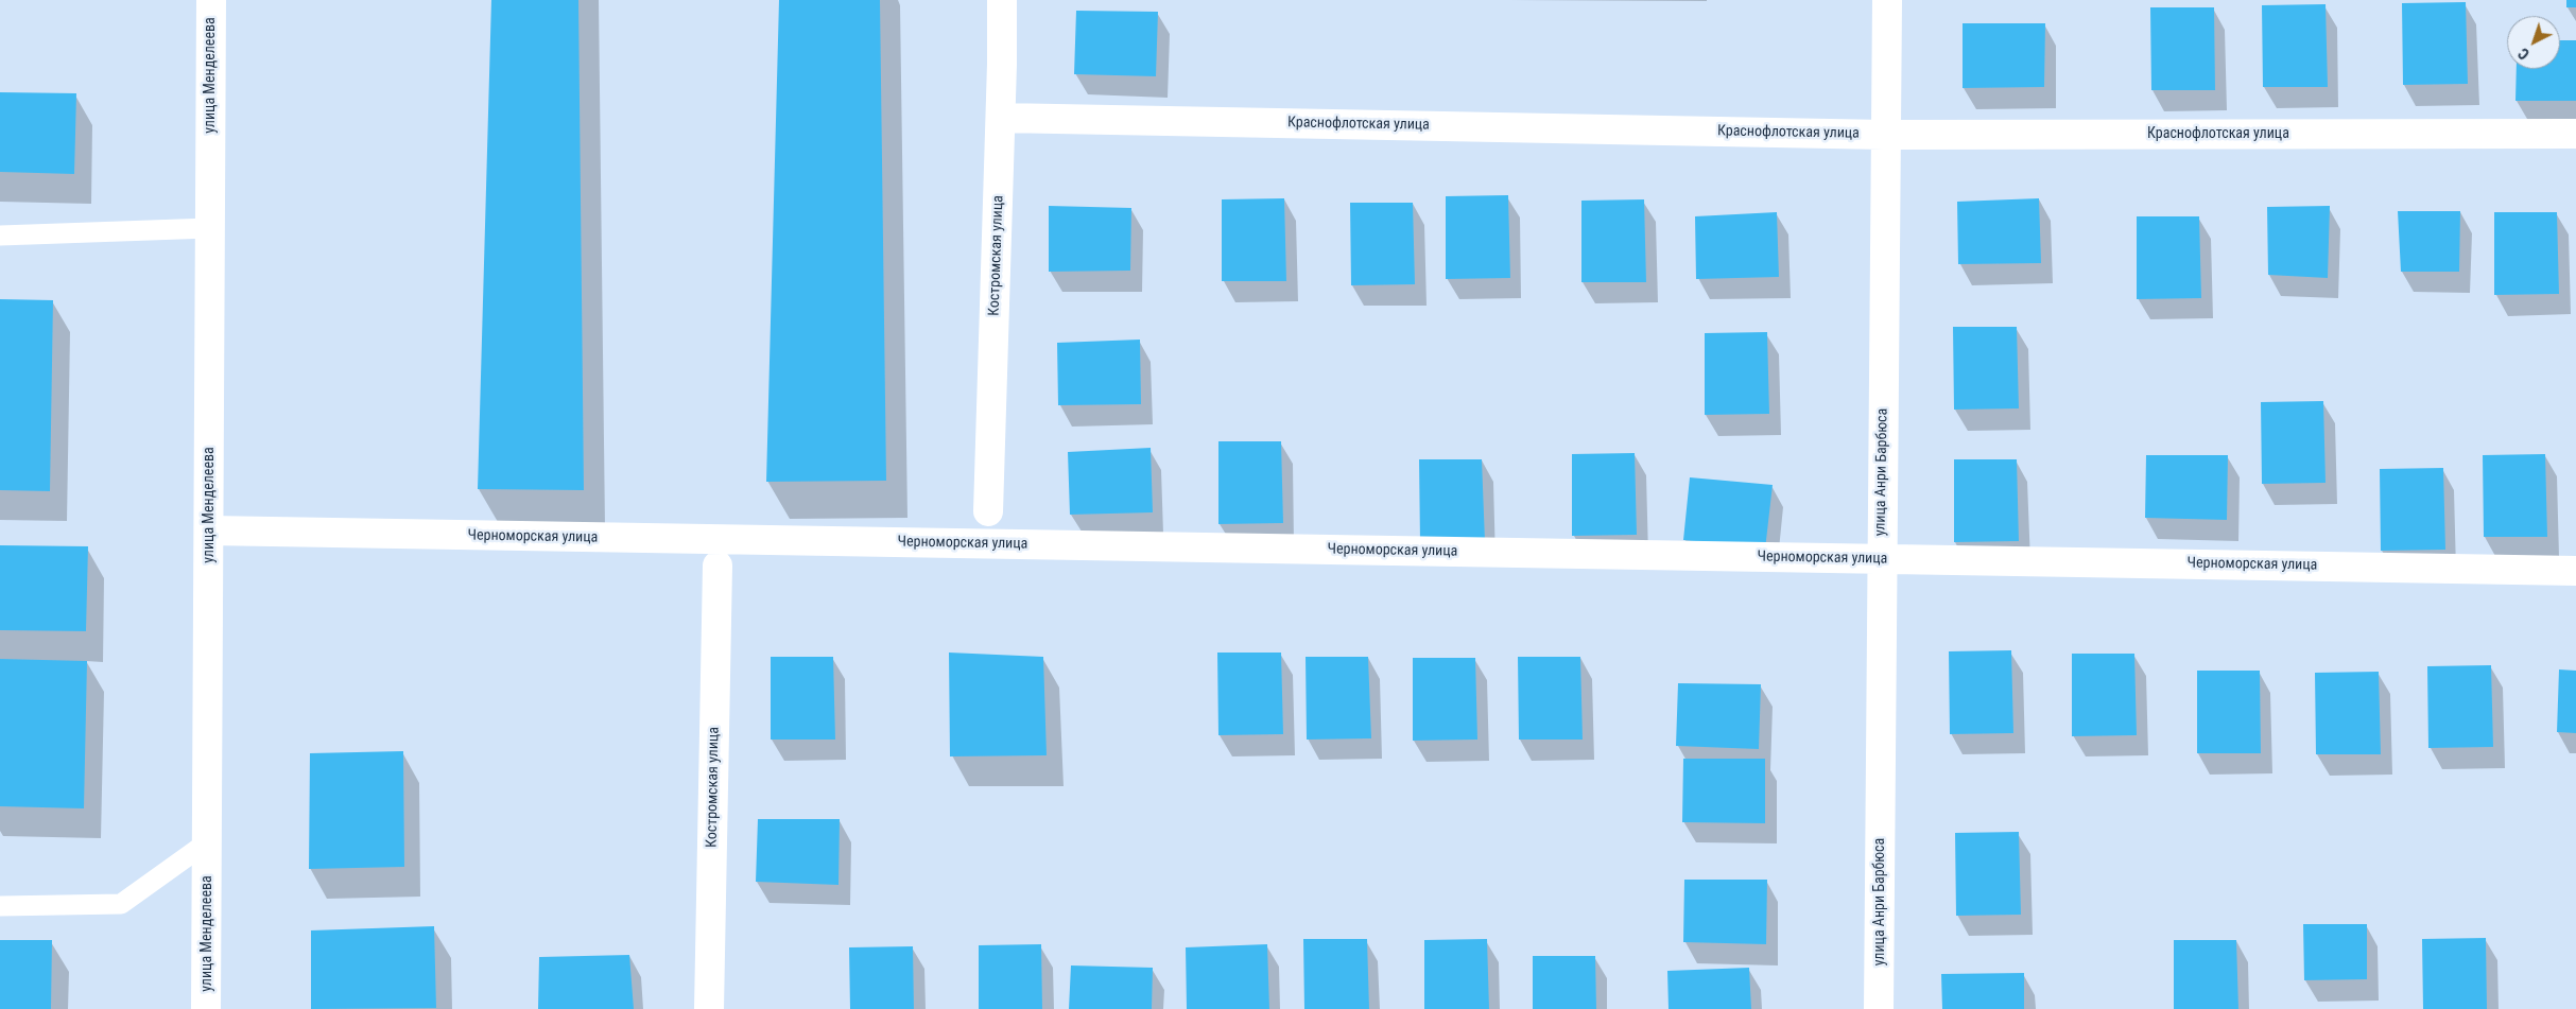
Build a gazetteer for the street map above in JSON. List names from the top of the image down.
{
  "streets": {
    "street": [
      "улица Менделеева",
      "Краснофлотская улица",
      "Костромская улица",
      "улица Анри Барбюса",
      "Черноморская улица"
    ]
  },
  "crossings": [
    ["улица Менделеева", "Черноморская улица"],
    ["Краснофлотская улица", "Костромская улица"],
    ["Краснофлотская улица", "улица Анри Барбюса"],
    ["улица Анри Барбюса", "Черноморская улица"]
  ],
  "north": "bottom left"
}
